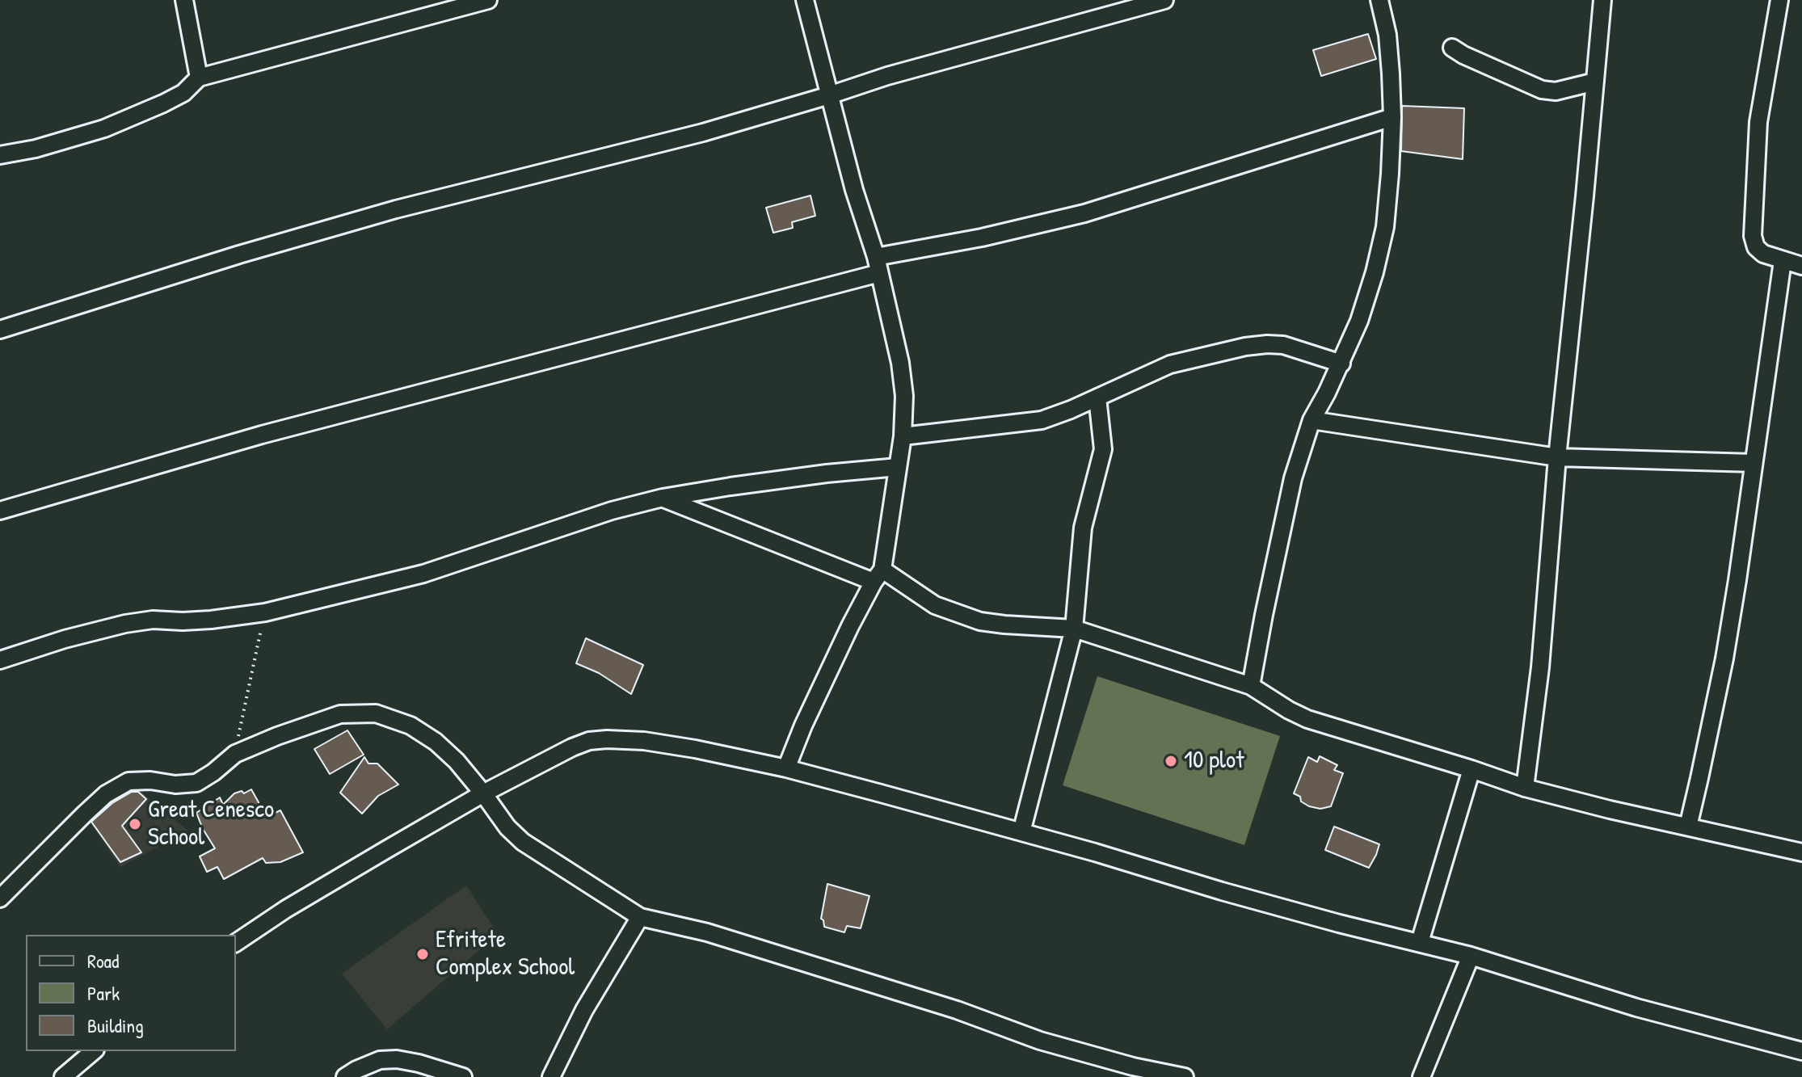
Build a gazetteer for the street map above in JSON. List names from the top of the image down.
{
  "places": ["10 plot", "Great Cenesco School", "Efritete Complex School"],
  "legend": ["Road", "Park", "Building"]
}
